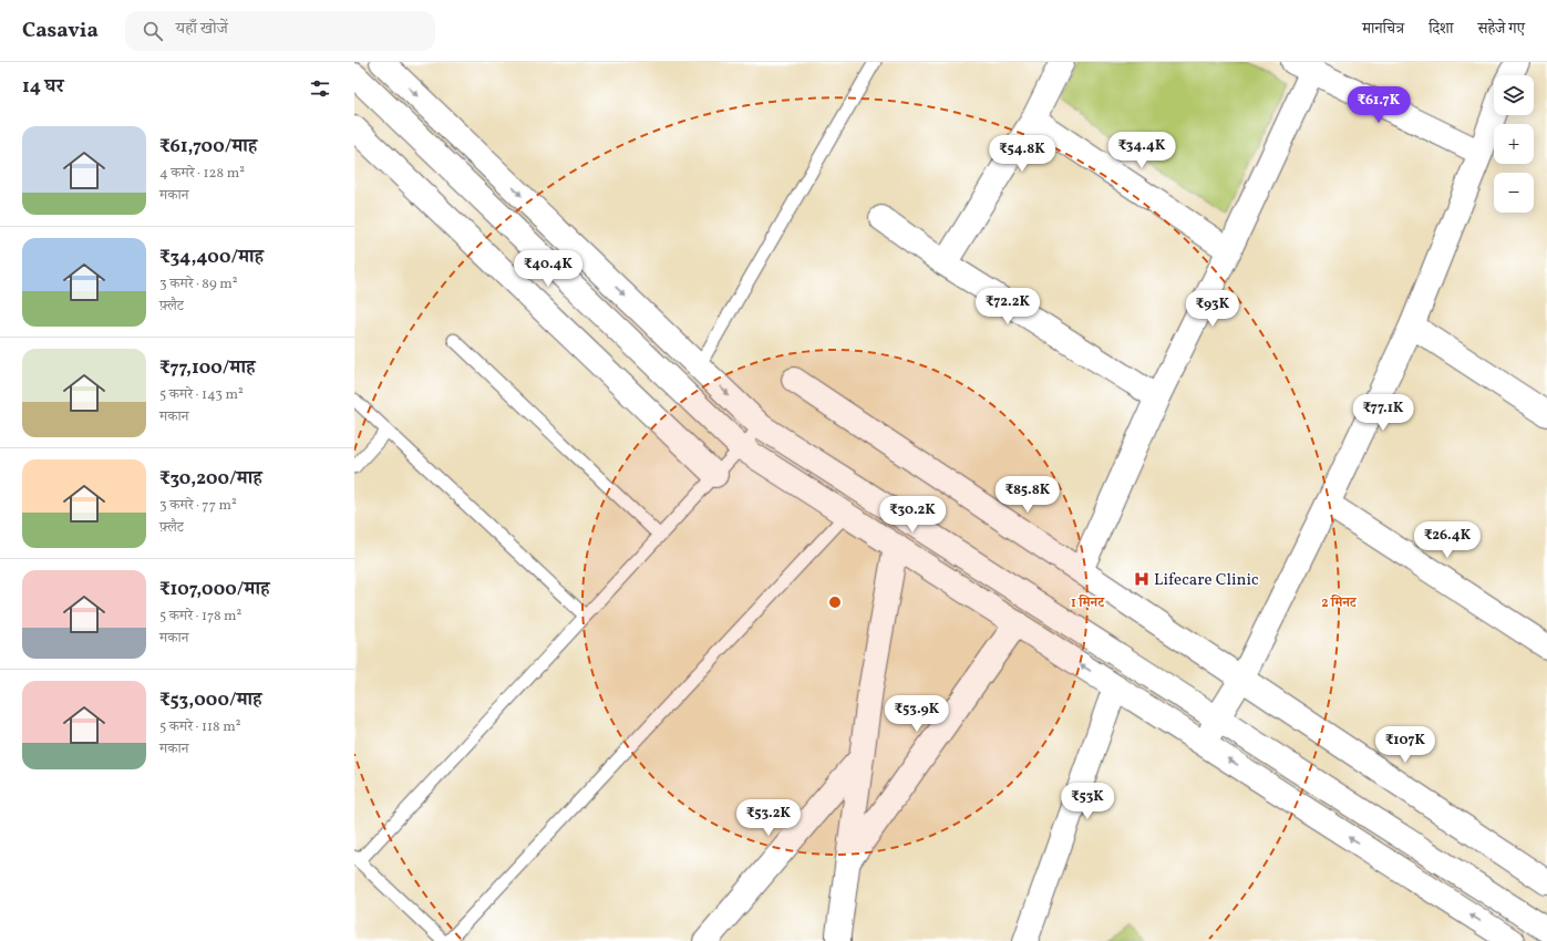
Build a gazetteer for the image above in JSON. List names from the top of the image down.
{
  "places": {
    "hospital": ["Lifecare Clinic"]
  },
  "page": {
    "header": "Casavia",
    "search": "यहाँ खोजें",
    "nav": ["मानचित्र", "दिशा", "सहेजे गए"],
    "heading": "14 घर",
    "map_buttons": ["+", "−"],
    "price": [
      "₹61.7K",
      "₹34.4K",
      "₹54.8K",
      "₹40.4K",
      "₹72.2K",
      "₹93K",
      "₹77.1K",
      "₹85.8K",
      "₹30.2K",
      "₹26.4K",
      "₹53.9K",
      "₹107K",
      "₹53K",
      "₹53.2K"
    ],
    "list": [
      {
        "name": "₹61,700/माह",
        "note": "4 कमरे · 128 m² · मकान"
      },
      {
        "name": "₹34,400/माह",
        "note": "3 कमरे · 89 m² · फ़्लैट"
      },
      {
        "name": "₹77,100/माह",
        "note": "5 कमरे · 143 m² · मकान"
      },
      {
        "name": "₹30,200/माह",
        "note": "3 कमरे · 77 m² · फ़्लैट"
      },
      {
        "name": "₹107,000/माह",
        "note": "5 कमरे · 178 m² · मकान"
      },
      {
        "name": "₹53,000/माह",
        "note": "5 कमरे · 118 m² · मकान"
      }
    ]
  },
  "rings": ["1 मिनट", "2 मिनट"]
}
